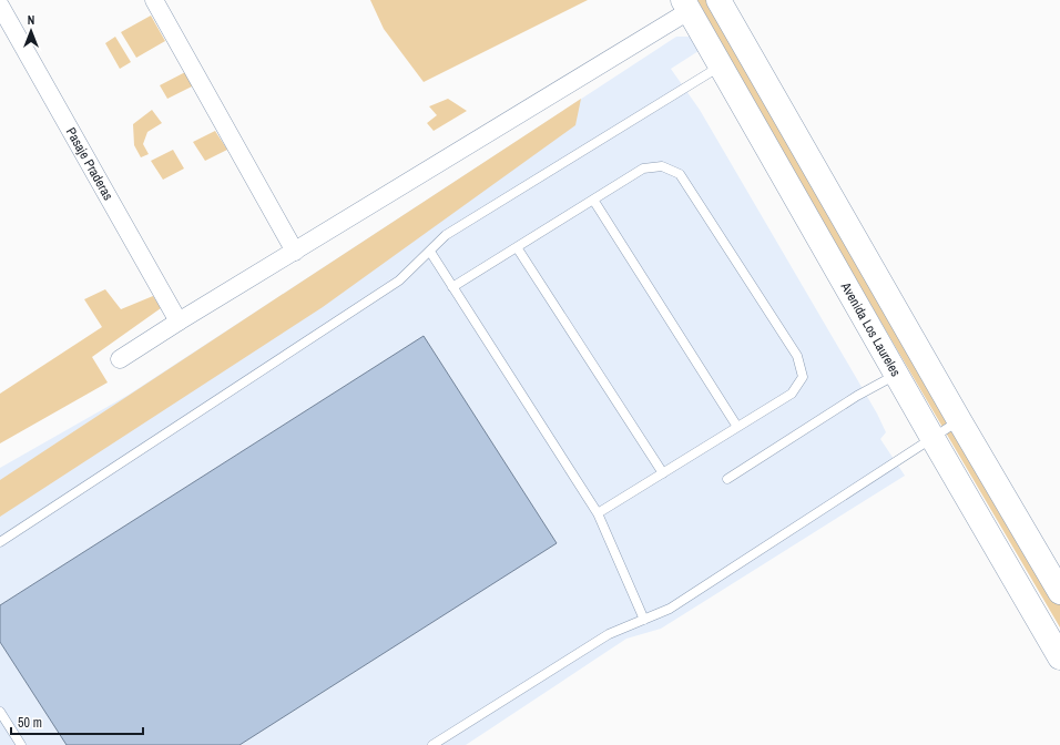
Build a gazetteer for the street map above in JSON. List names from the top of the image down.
{
  "streets": {
    "street": ["Pasaje Praderas", "Avenida Los Laureles"]
  },
  "scale_bar": "50 m",
  "north": "top"
}
